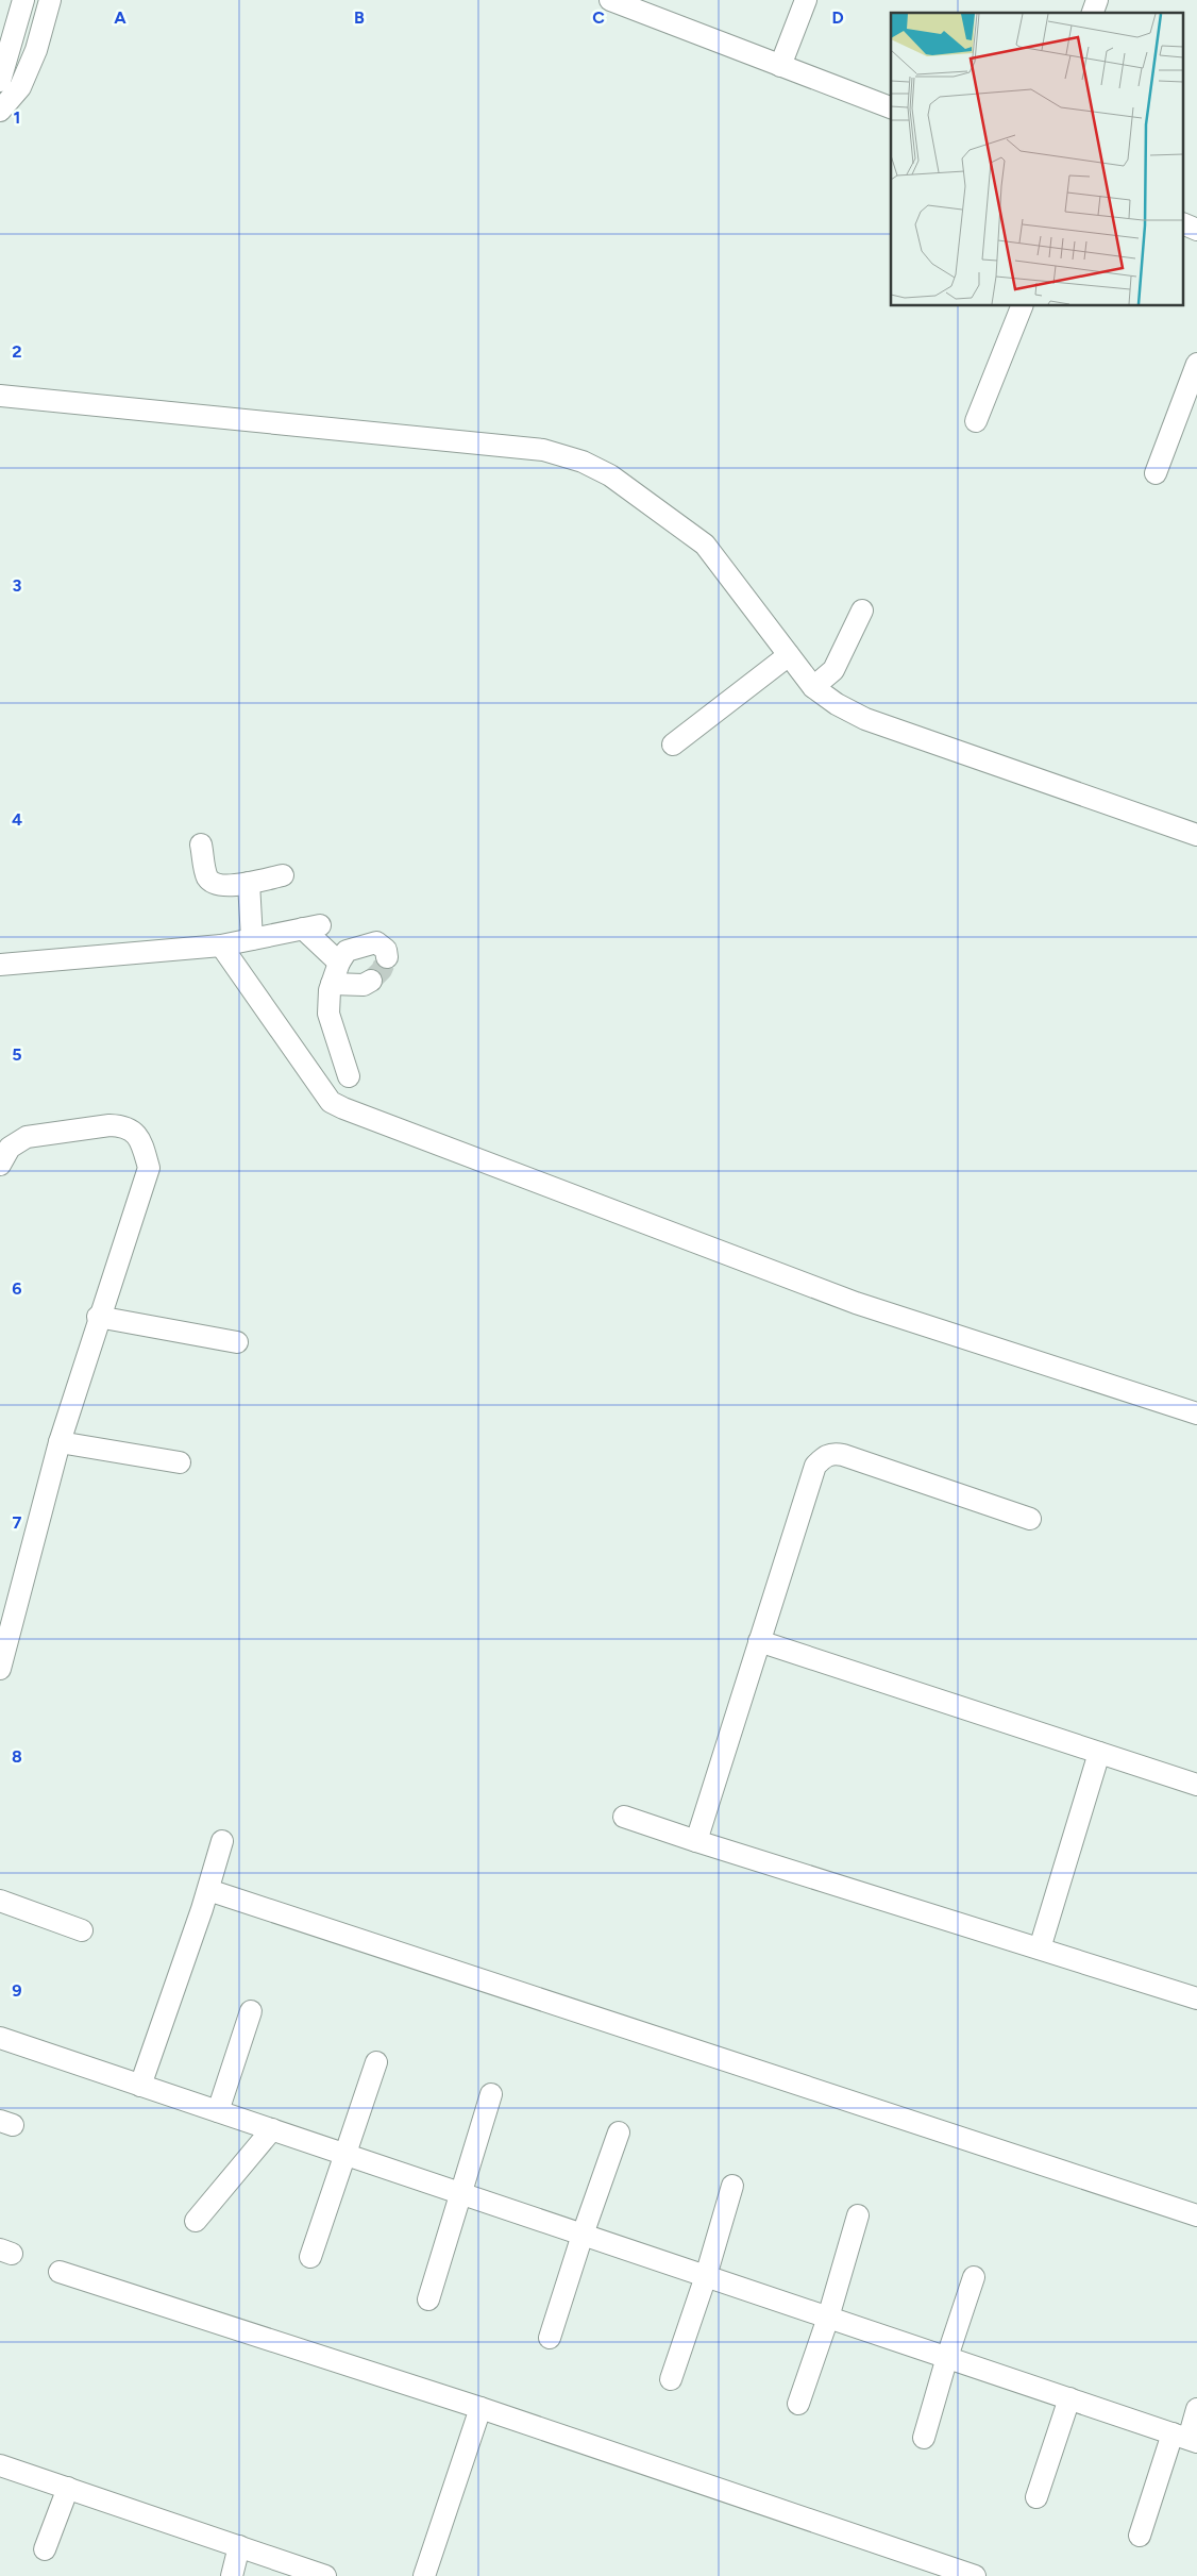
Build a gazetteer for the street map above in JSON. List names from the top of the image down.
{
  "grid": {
    "columns": [
      "A",
      "B",
      "C",
      "D"
    ],
    "rows": [
      "1",
      "2",
      "3",
      "4",
      "5",
      "6",
      "7",
      "8",
      "9"
    ]
  }
}
